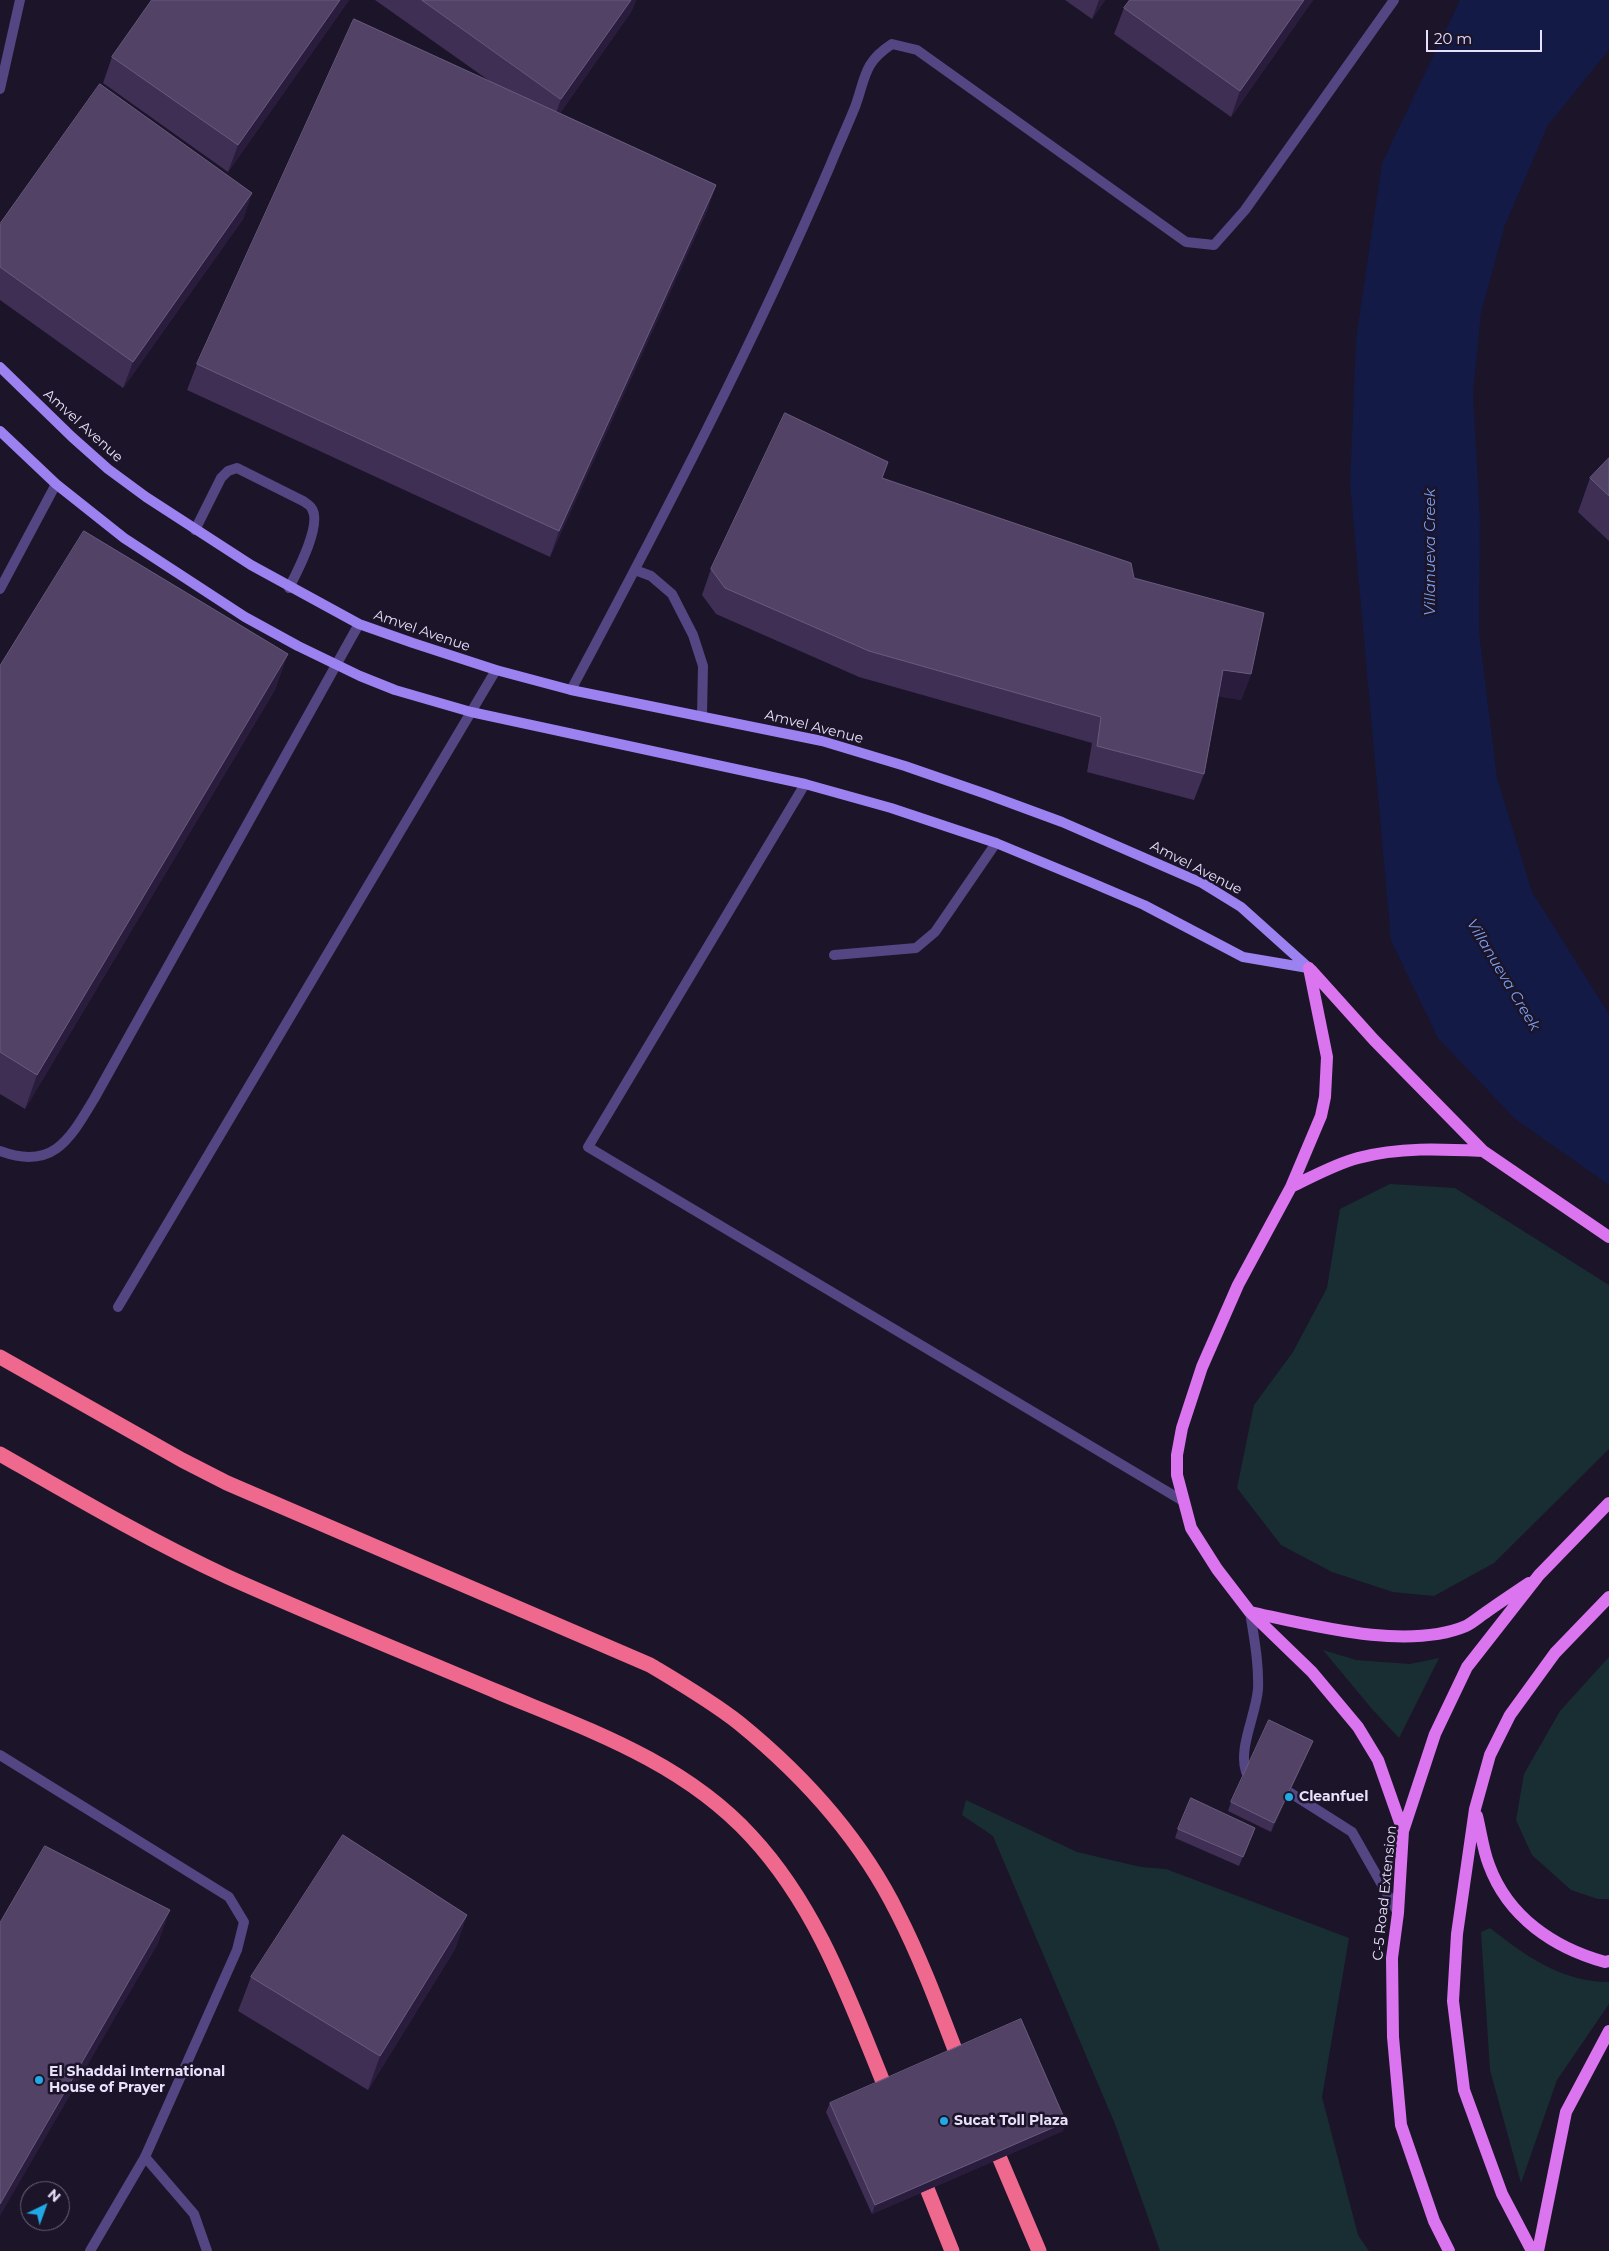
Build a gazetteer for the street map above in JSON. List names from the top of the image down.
{
  "streets": {
    "main road": ["Amvel Avenue", "C-5 Road Extension"]
  },
  "water": ["Villanueva Creek"],
  "places": ["Cleanfuel", "El Shaddai International House of Prayer", "Sucat Toll Plaza"],
  "scale_bar": "20 m",
  "north": "top right"
}
